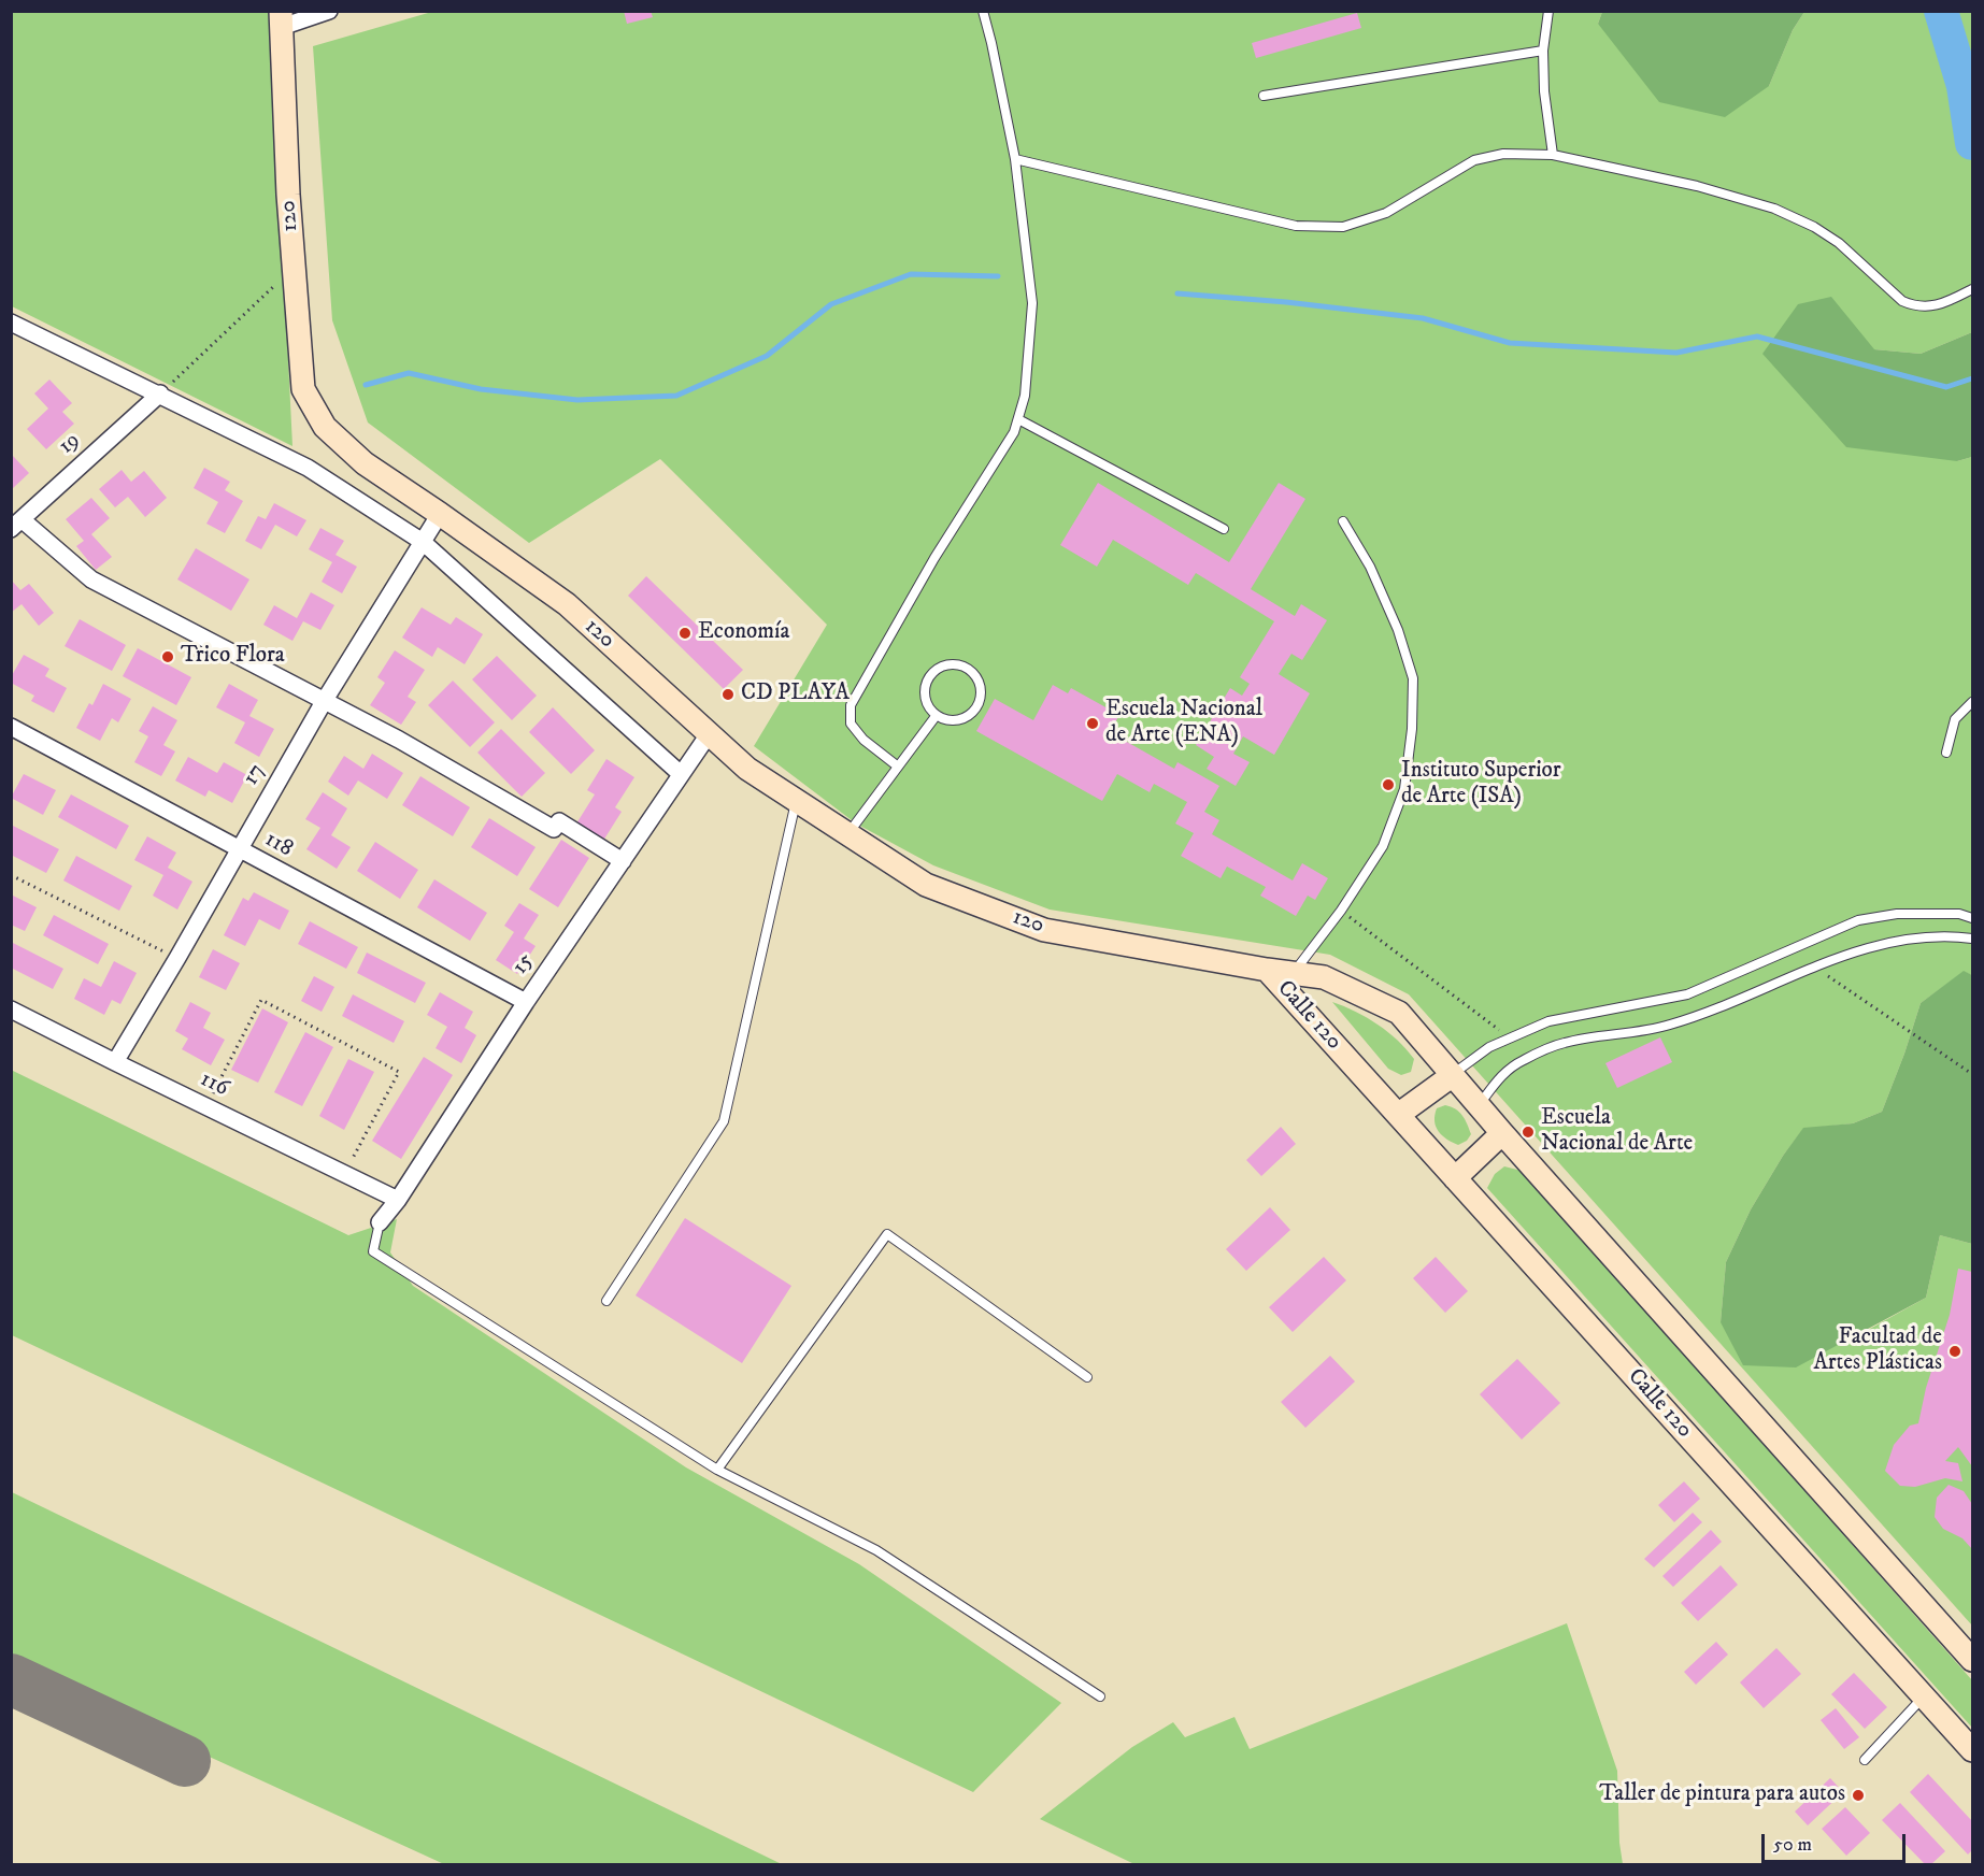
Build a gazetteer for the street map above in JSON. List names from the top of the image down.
{
  "streets": {
    "main road": ["120", "Calle 120"],
    "street": [
      "19",
      "17",
      "118",
      "15",
      "116"
    ]
  },
  "crossings": [
    ["120", "17"],
    ["120", "15"],
    ["120", "Calle 120"],
    ["17", "118"],
    ["17", "116"],
    ["118", "15"],
    ["15", "116"]
  ],
  "places": [
    "Economía",
    "Trico Flora",
    "CD PLAYA",
    "Escuela Nacional de Arte (ENA)",
    "Instituto Superior de Arte (ISA)",
    "Escuela Nacional de Arte",
    "Facultad de Artes Plásticas",
    "Taller de pintura para autos"
  ],
  "scale_bar": "50 m"
}
